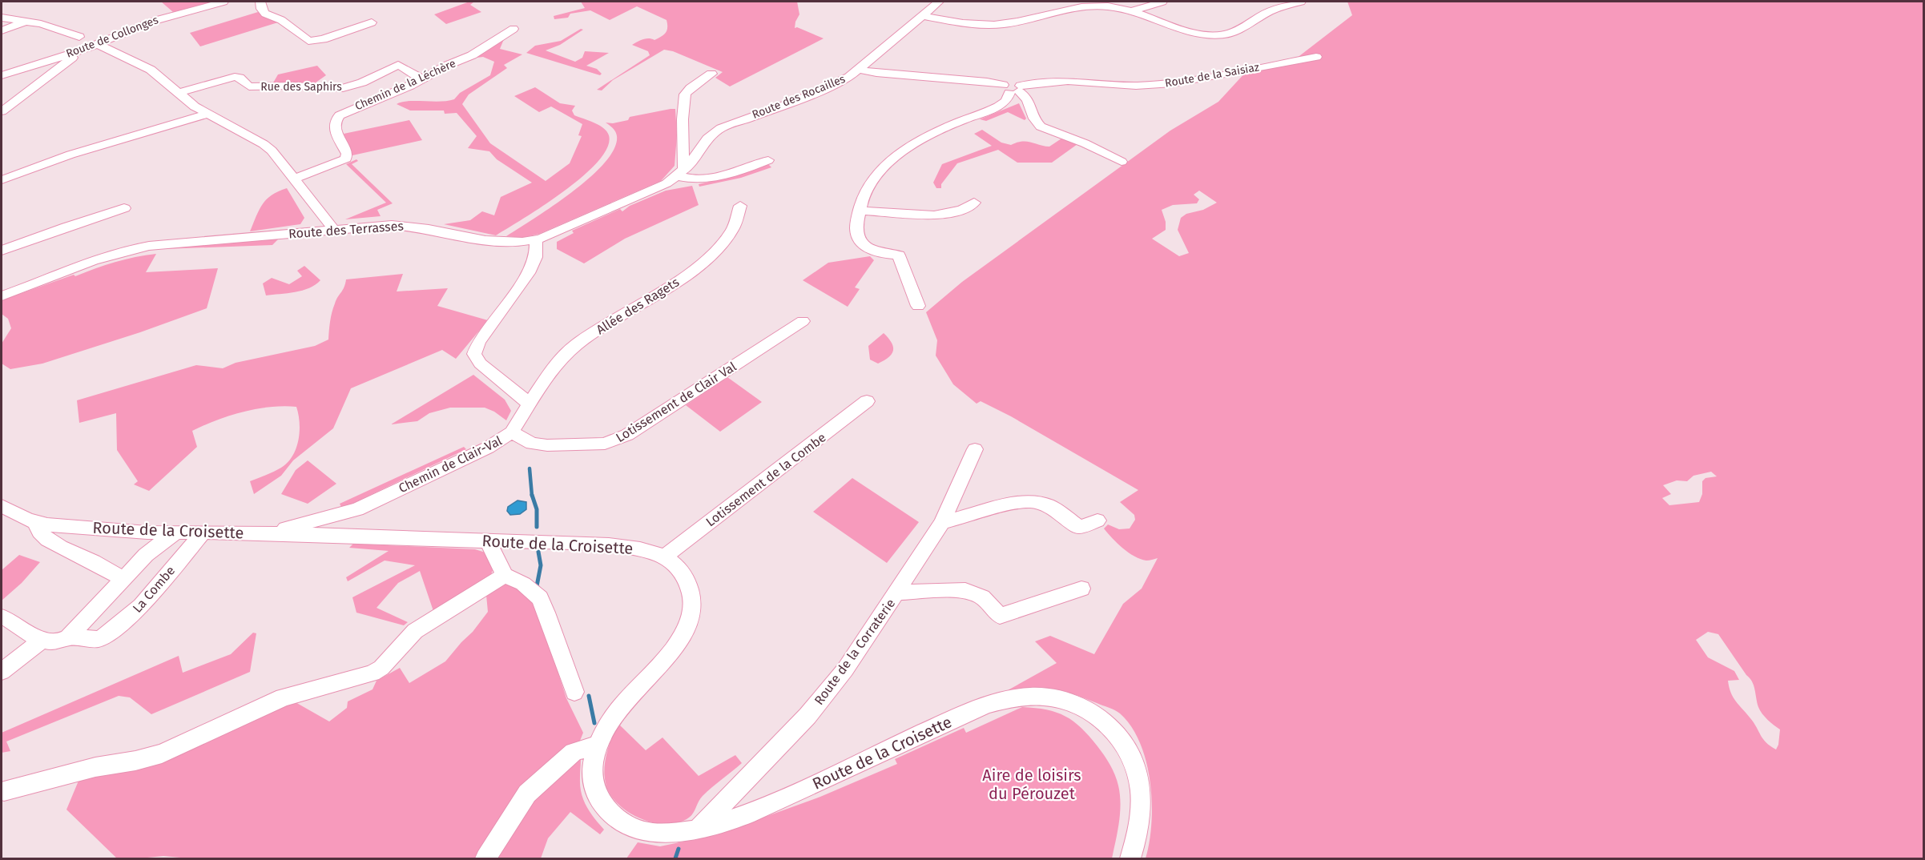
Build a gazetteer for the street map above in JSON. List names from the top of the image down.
{
  "streets": {
    "street": [
      "Route de Collonges",
      "Route de la Saisiaz",
      "Chemin de la Léchère",
      "Rue des Saphirs",
      "Route des Rocailles",
      "Route des Terrasses",
      "Allée des Ragets",
      "Lotissement de Clair Val",
      "Chemin de Clair-Val",
      "Lotissement de la Combe",
      "Route de la Croisette",
      "La Combe",
      "Route de la Corraterie"
    ]
  },
  "crossings": [
    ["Route de la Saisiaz", "Route des Rocailles"],
    ["Chemin de la Léchère", "Rue des Saphirs"],
    ["Route des Rocailles", "Route des Terrasses"],
    ["Allée des Ragets", "Chemin de Clair-Val"],
    ["Lotissement de Clair Val", "Chemin de Clair-Val"],
    ["Chemin de Clair-Val", "Route de la Croisette"],
    ["Lotissement de la Combe", "Route de la Croisette"],
    ["Route de la Croisette", "La Combe"],
    ["Route de la Croisette", "Route de la Corraterie"]
  ],
  "parks": ["Aire de loisirs du Pérouzet"]
}
